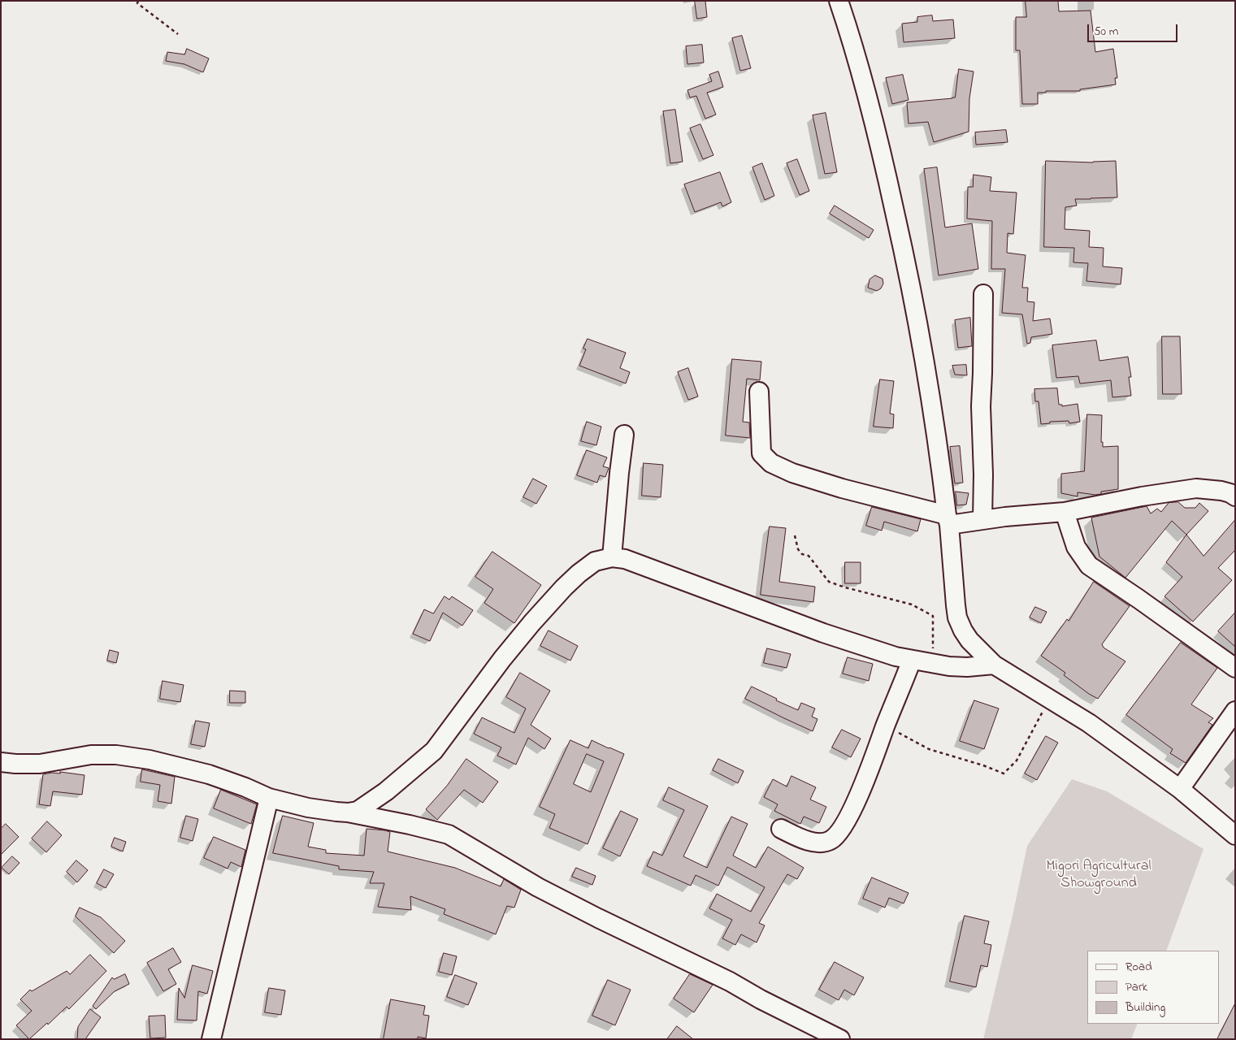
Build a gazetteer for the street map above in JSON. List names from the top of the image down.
{
  "parks": ["Migori Agricultural Showground"],
  "legend": ["Road", "Park", "Building"],
  "scale_bar": "50 m"
}
